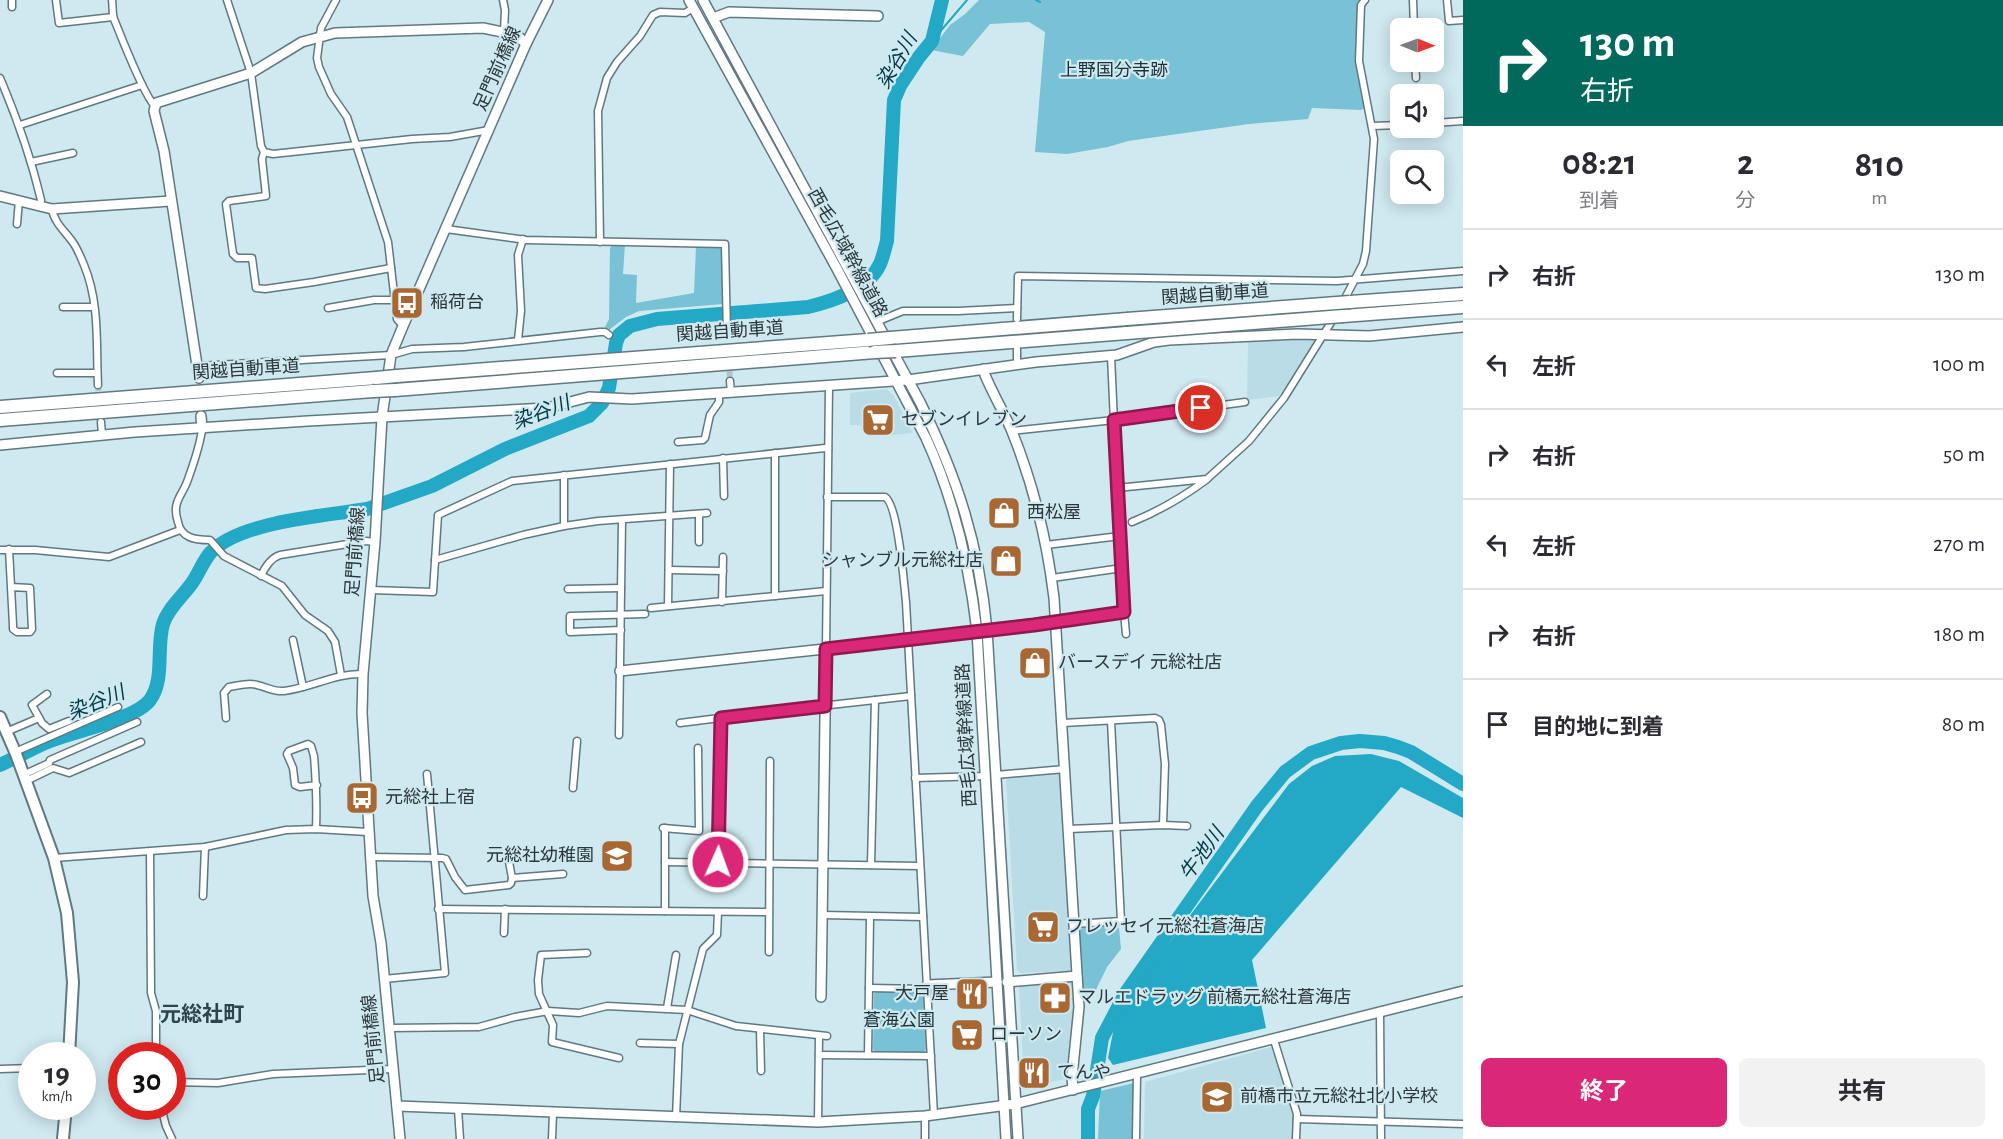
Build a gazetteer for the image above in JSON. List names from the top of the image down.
{
  "streets": {
    "highway": ["関越自動車道"],
    "street": ["足門前橋線", "西毛広域幹線道路"]
  },
  "districts": ["元総社町"],
  "water": ["染谷川", "牛池川"],
  "parks": ["上野国分寺跡", "蒼海公園"],
  "places": {
    "bus stop": ["稲荷台", "元総社上宿"],
    "supermarket": ["セブンイレブン", "フレッセイ元総社蒼海店", "ローソン"],
    "shop": ["西松屋", "シャンブル元総社店", "バースデイ 元総社店"],
    "school or university": ["元総社幼稚園", "前橋市立元総社北小学校"],
    "restaurant": ["大戸屋", "てんや"],
    "pharmacy": ["マルエドラッグ 前橋元総社蒼海店"]
  },
  "north": "right",
  "page": {
    "turn": ["130 m", "右折"],
    "eta": [
      "08:21",
      "到着",
      "2",
      "分",
      "810",
      "m"
    ],
    "list": [
      {
        "name": "右折",
        "value": "130 m"
      },
      {
        "name": "左折",
        "value": "100 m"
      },
      {
        "name": "右折",
        "value": "50 m"
      },
      {
        "name": "左折",
        "value": "270 m"
      },
      {
        "name": "右折",
        "value": "180 m"
      },
      {
        "name": "目的地に到着",
        "value": "80 m"
      }
    ],
    "speed": "19 km/h",
    "limit": "30",
    "buttons": ["終了", "共有"]
  }
}
